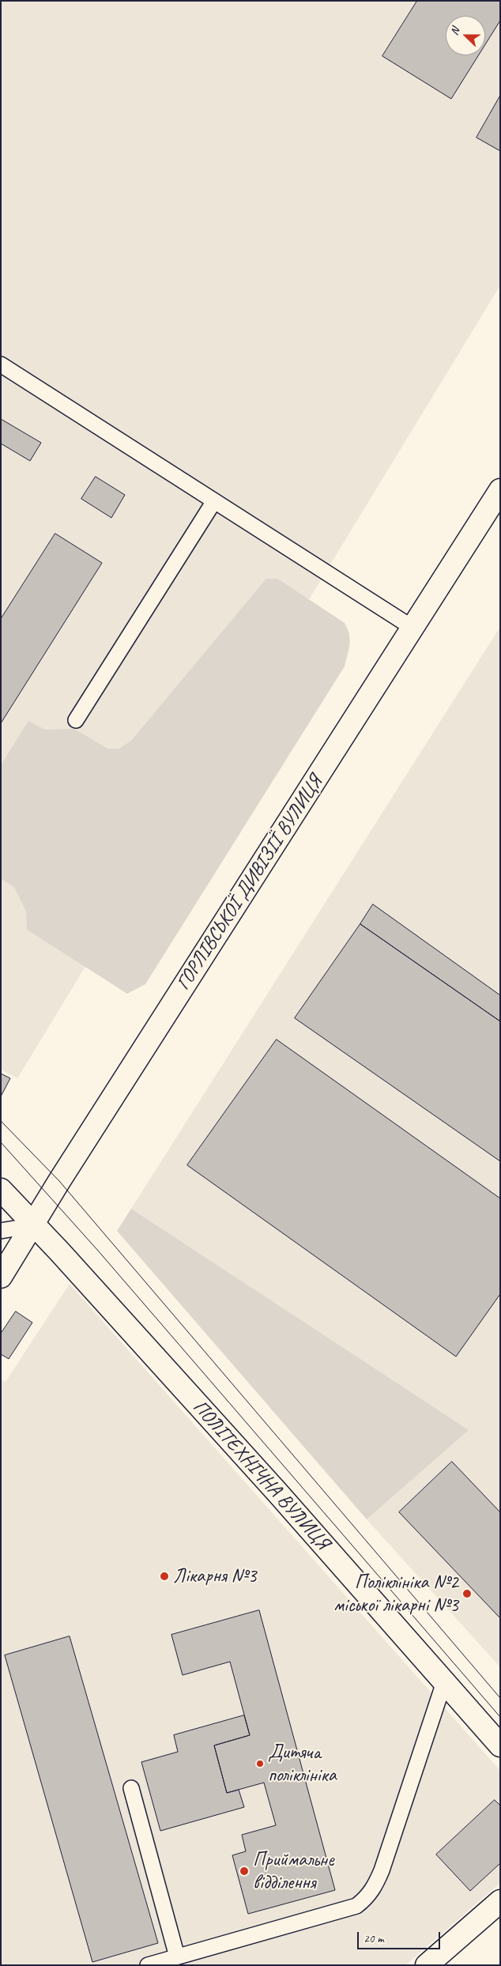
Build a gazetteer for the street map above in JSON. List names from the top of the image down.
{
  "streets": {
    "main road": ["ГОРЛІВСЬКОЇ ДИВІЗІЇ ВУЛИЦЯ", "ПОЛІТЕХНІЧНА ВУЛИЦЯ"]
  },
  "crossings": [
    ["ГОРЛІВСЬКОЇ ДИВІЗІЇ ВУЛИЦЯ", "ПОЛІТЕХНІЧНА ВУЛИЦЯ"]
  ],
  "places": [
    "Лікарня №3",
    "Поліклініка №2 міської лікарні №3",
    "Дитяча поліклініка",
    "Приймальне відділення"
  ],
  "scale_bar": "20 m",
  "north": "left"
}
